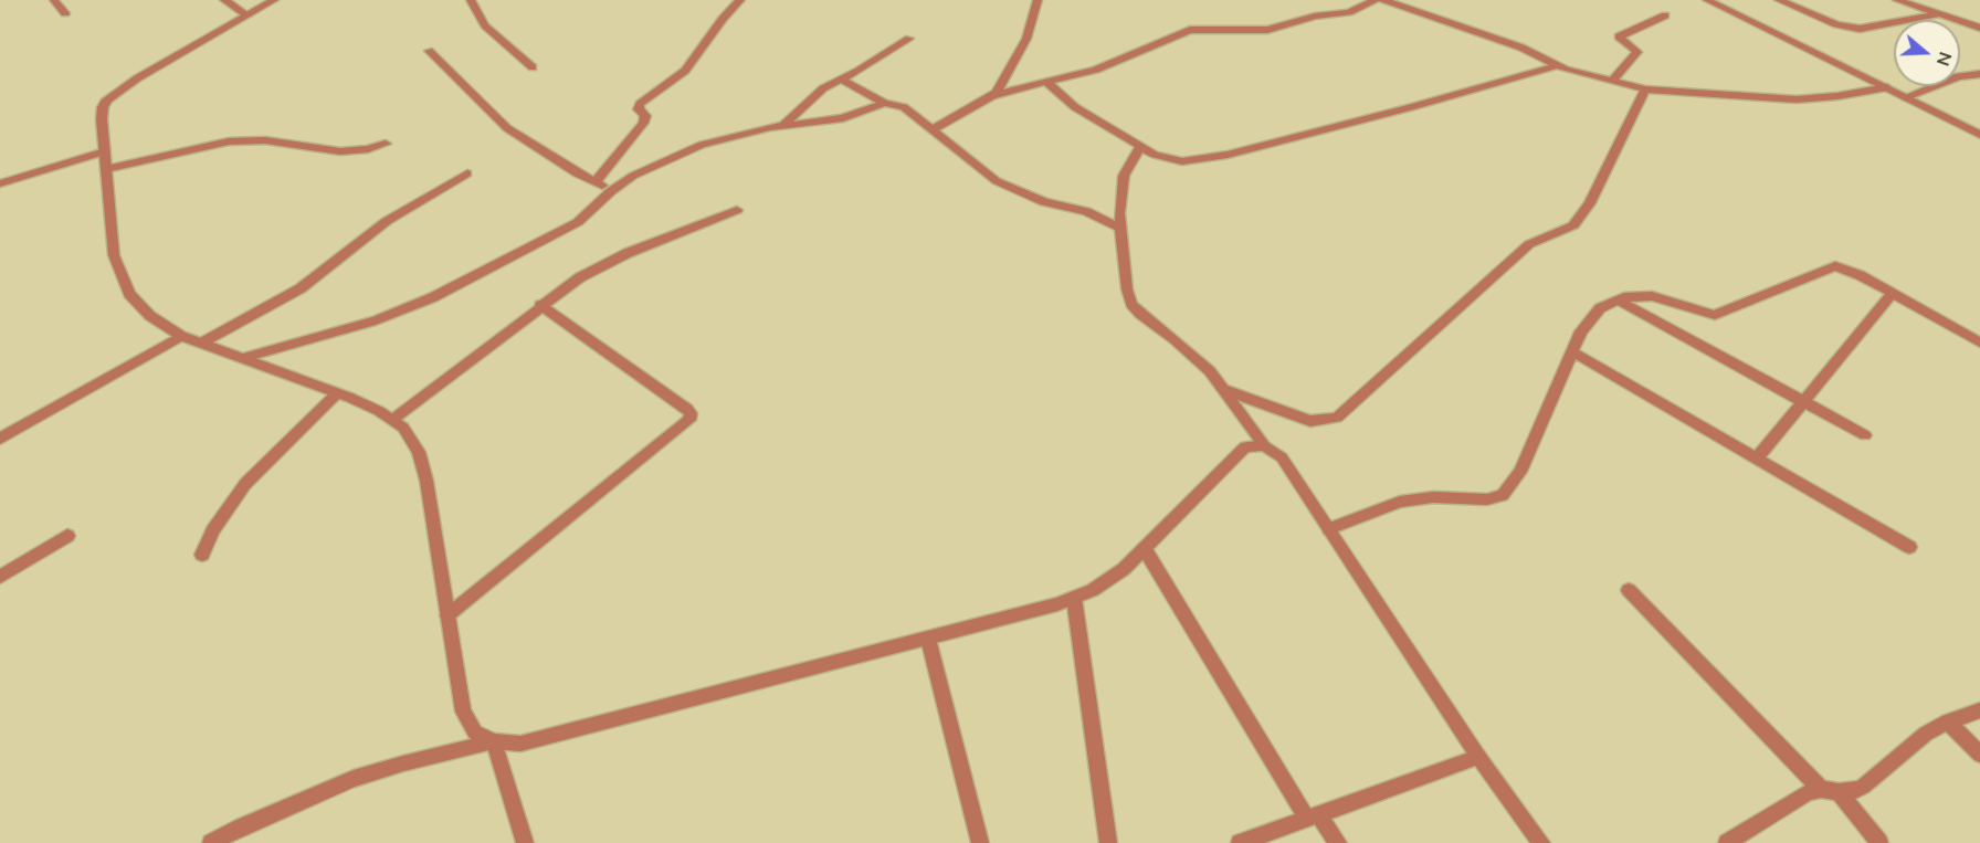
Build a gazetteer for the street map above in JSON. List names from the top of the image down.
{
  "north": "right"
}
